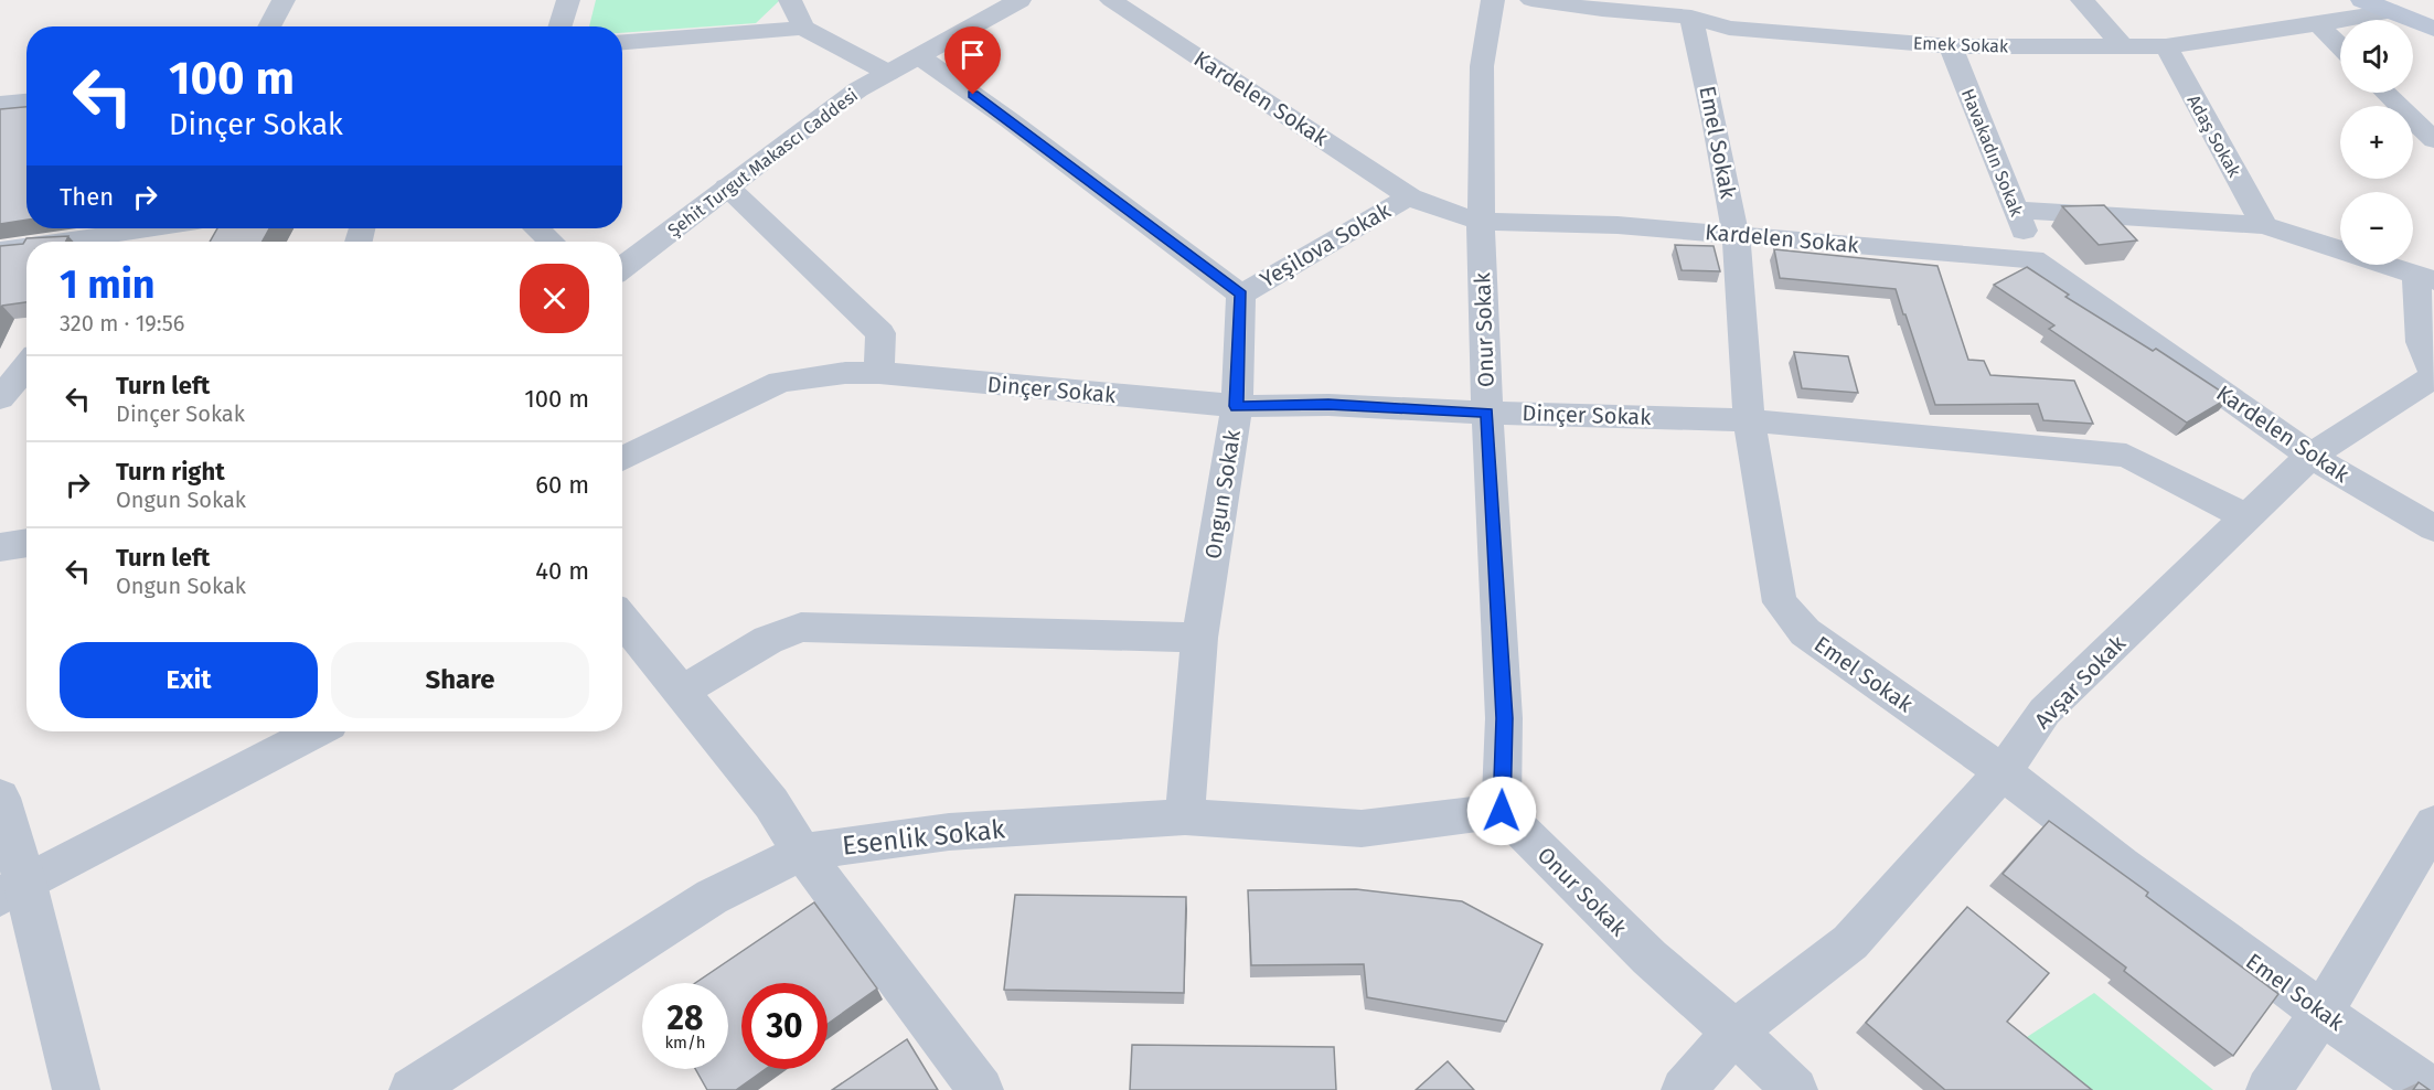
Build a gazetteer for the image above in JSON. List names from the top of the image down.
{
  "streets": {
    "street": [
      "Emek Sokak",
      "Kardelen Sokak",
      "Adaş Sokak",
      "Emel Sokak",
      "Havakadın Sokak",
      "Şehit Turgut Makascı Caddesi",
      "Yeşilova Sokak",
      "Onur Sokak",
      "Dinçer Sokak",
      "Ongun Sokak",
      "Avşar Sokak",
      "Esenlik Sokak"
    ]
  },
  "crossings": [
    ["Emek Sokak", "Adaş Sokak"],
    ["Emek Sokak", "Emel Sokak"],
    ["Emek Sokak", "Havakadın Sokak"],
    ["Kardelen Sokak", "Emel Sokak"],
    ["Kardelen Sokak", "Havakadın Sokak"],
    ["Kardelen Sokak", "Yeşilova Sokak"],
    ["Kardelen Sokak", "Onur Sokak"],
    ["Kardelen Sokak", "Avşar Sokak"],
    ["Emel Sokak", "Dinçer Sokak"],
    ["Emel Sokak", "Avşar Sokak"],
    ["Yeşilova Sokak", "Ongun Sokak"],
    ["Onur Sokak", "Dinçer Sokak"],
    ["Onur Sokak", "Avşar Sokak"],
    ["Onur Sokak", "Esenlik Sokak"],
    ["Dinçer Sokak", "Ongun Sokak"],
    ["Dinçer Sokak", "Avşar Sokak"],
    ["Ongun Sokak", "Esenlik Sokak"]
  ],
  "page": {
    "map_buttons": ["+", "−"],
    "turn": ["100 m", "Dinçer Sokak"],
    "then": "Then",
    "heading": ["1 min", "320 m · 19:56"],
    "list": [
      {
        "name": "Turn left",
        "note": "Dinçer Sokak",
        "value": "100 m"
      },
      {
        "name": "Turn right",
        "note": "Ongun Sokak",
        "value": "60 m"
      },
      {
        "name": "Turn left",
        "note": "Ongun Sokak",
        "value": "40 m"
      }
    ],
    "buttons": ["Exit", "Share"],
    "speed": "28 km/h",
    "limit": "30"
  }
}
